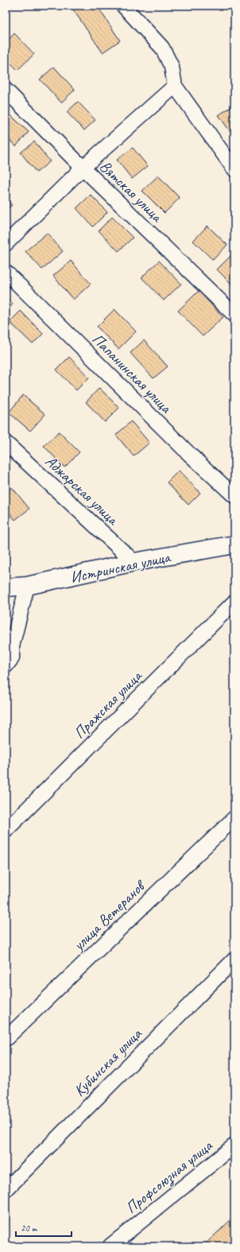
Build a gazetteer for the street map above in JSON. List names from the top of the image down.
{
  "streets": {
    "street": [
      "Вятская улица",
      "Папанинская улица",
      "Аджарская улица",
      "Истринская улица",
      "Пражская улица",
      "улица Ветеранов",
      "Кубинская улица",
      "Профсоюзная улица"
    ]
  },
  "crossings": [
    ["Аджарская улица", "Истринская улица"]
  ],
  "scale_bar": "20 m"
}
